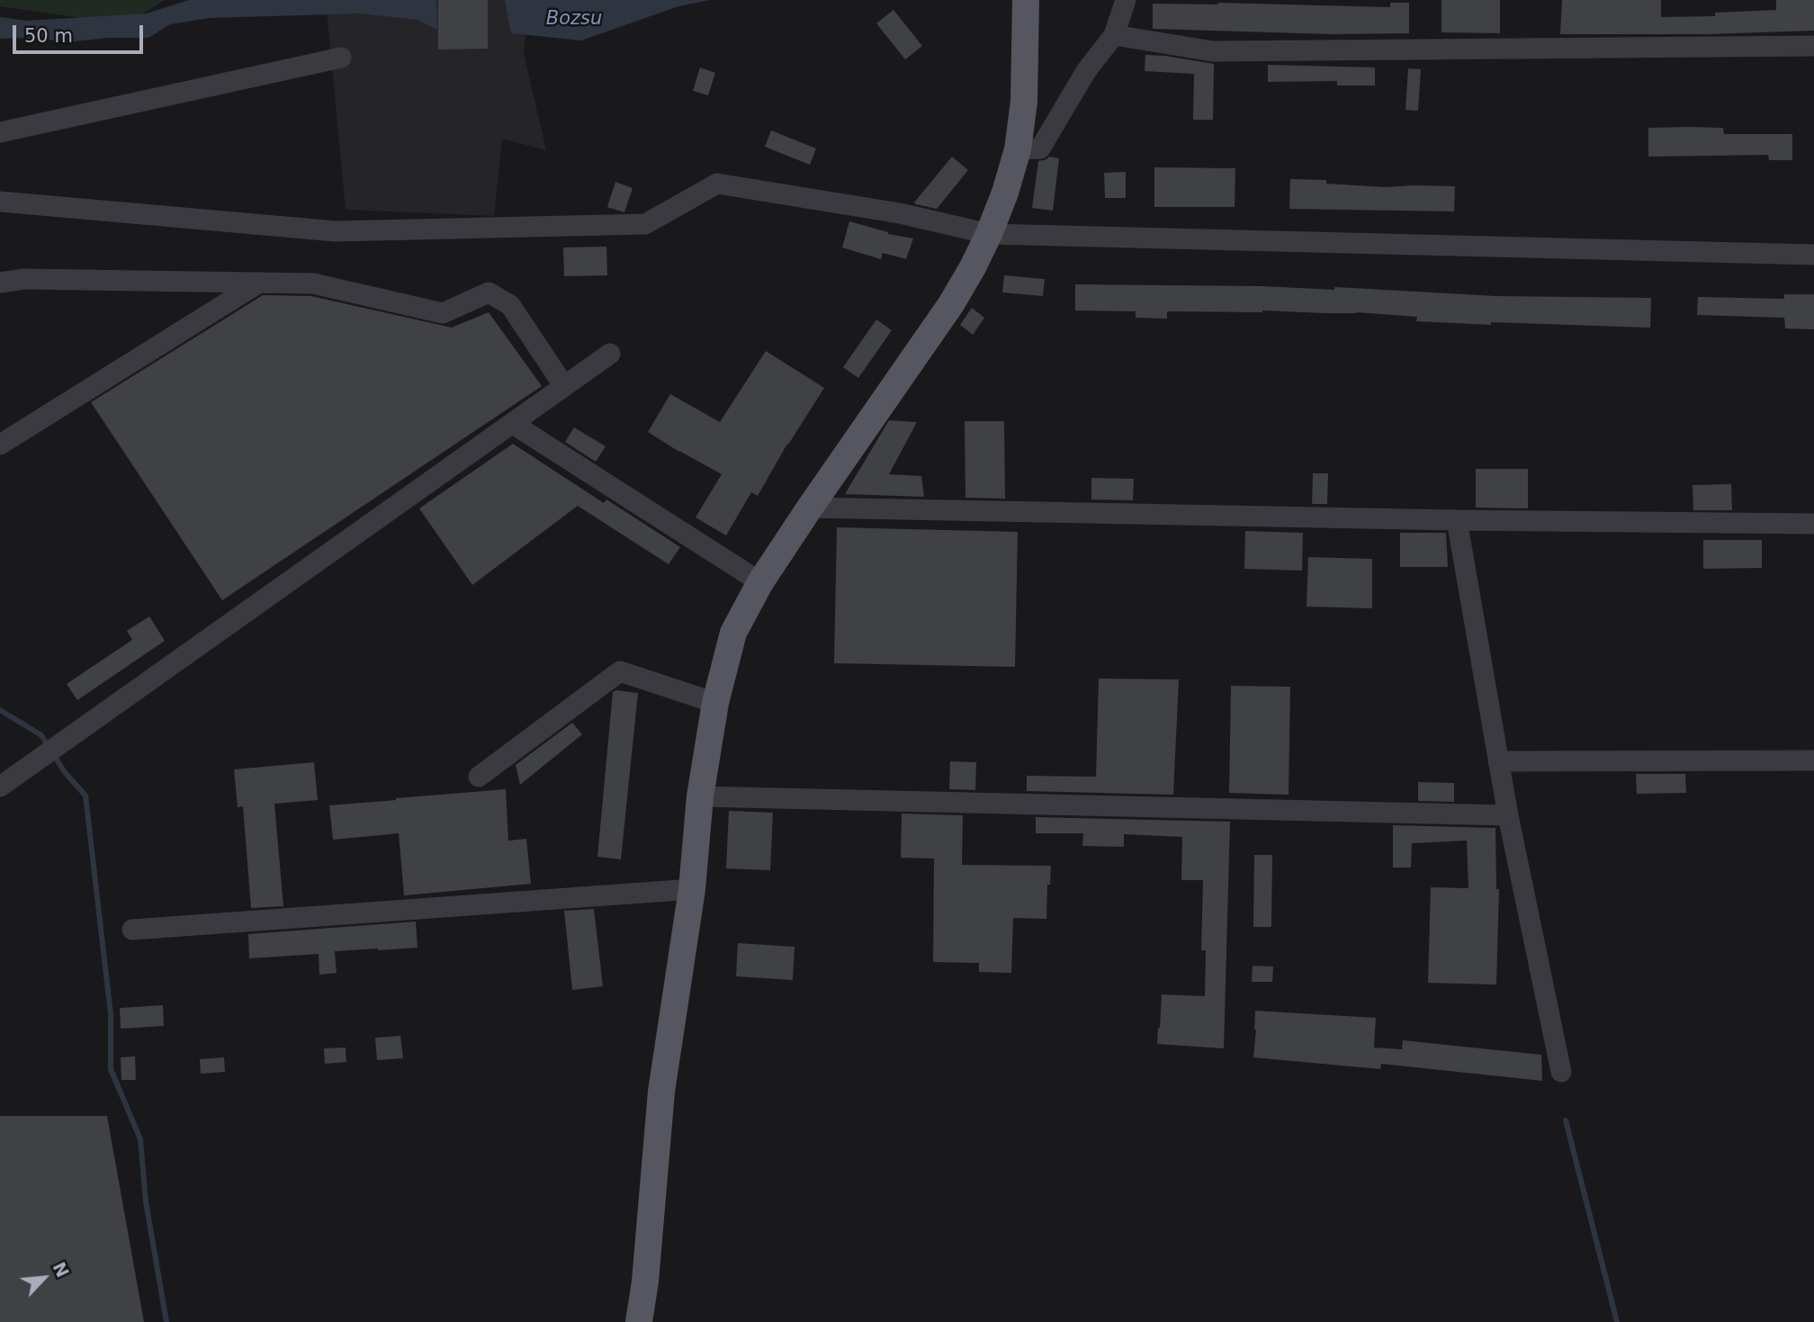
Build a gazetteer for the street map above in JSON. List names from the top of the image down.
{
  "water": ["Bozsu"],
  "scale_bar": "50 m",
  "north": "top right"
}
